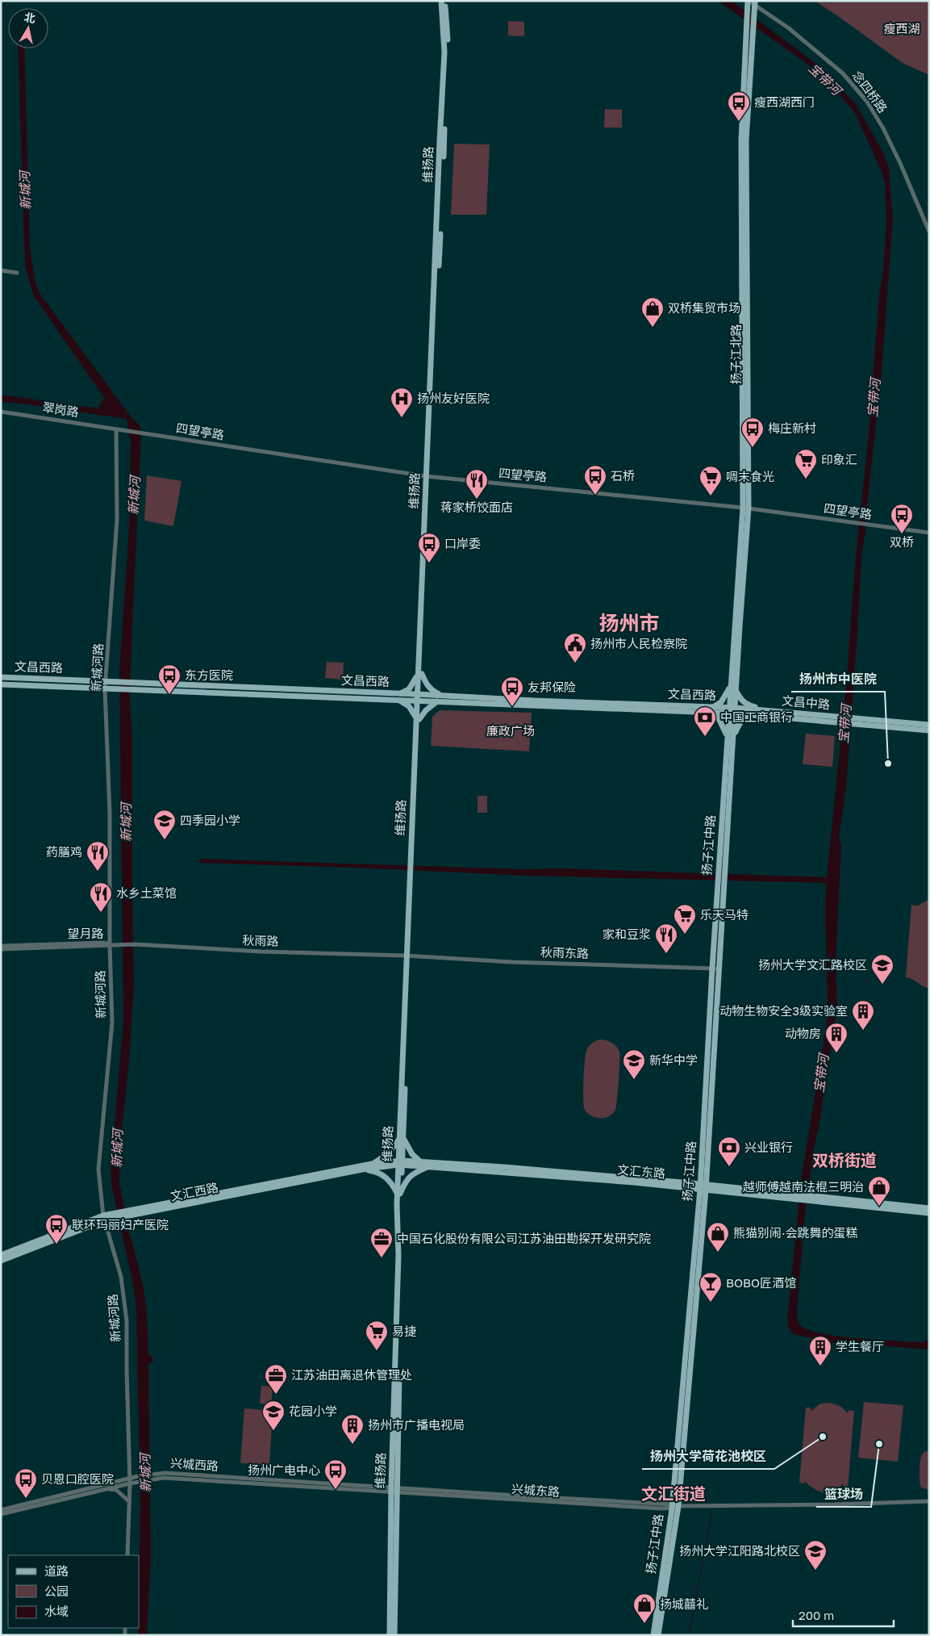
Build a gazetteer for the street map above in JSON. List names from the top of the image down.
{
  "streets": {
    "main road": [
      "维扬路",
      "扬子江北路",
      "文昌西路",
      "文昌中路",
      "扬子江中路",
      "文汇东路",
      "文汇西路"
    ],
    "street": [
      "念四桥路",
      "翠岗路",
      "四望亭路",
      "新城河路",
      "望月路",
      "秋雨路",
      "秋雨东路",
      "兴城西路",
      "兴城东路"
    ]
  },
  "crossings": [
    ["念四桥路", "扬子江北路"],
    ["维扬路", "四望亭路"],
    ["维扬路", "文昌西路"],
    ["维扬路", "秋雨路"],
    ["维扬路", "秋雨东路"],
    ["维扬路", "文汇东路"],
    ["维扬路", "文汇西路"],
    ["维扬路", "兴城西路"],
    ["维扬路", "兴城东路"],
    ["扬子江北路", "四望亭路"],
    ["扬子江北路", "文昌西路"],
    ["扬子江北路", "文昌中路"],
    ["扬子江北路", "扬子江中路"],
    ["翠岗路", "四望亭路"],
    ["翠岗路", "新城河路"],
    ["四望亭路", "新城河路"],
    ["文昌西路", "新城河路"],
    ["文昌西路", "文昌中路"],
    ["文昌西路", "扬子江中路"],
    ["新城河路", "望月路"],
    ["新城河路", "秋雨路"],
    ["新城河路", "文汇西路"],
    ["新城河路", "兴城西路"],
    ["文昌中路", "扬子江中路"],
    ["扬子江中路", "秋雨东路"],
    ["扬子江中路", "文汇东路"],
    ["扬子江中路", "兴城东路"],
    ["望月路", "秋雨路"],
    ["秋雨路", "秋雨东路"],
    ["文汇东路", "文汇西路"],
    ["兴城西路", "兴城东路"]
  ],
  "districts": ["扬州市", "双桥街道", "文汇街道"],
  "water": ["宝带河", "新城河"],
  "parks": ["瘦西湖", "廉政广场"],
  "places": {
    "bus stop": [
      "瘦西湖西门",
      "梅庄新村",
      "石桥",
      "双桥",
      "口岸委",
      "东方医院",
      "友邦保险",
      "联环玛丽妇产医院",
      "扬州广电中心",
      "贝恩口腔医院"
    ],
    "shop": [
      "双桥集贸市场",
      "越师傅越南法棍三明治",
      "熊猫别闹·会跳舞的蛋糕",
      "扬城囍礼"
    ],
    "hospital": ["扬州友好医院"],
    "supermarket": [
      "印象汇",
      "啁末食光",
      "乐天马特",
      "易捷"
    ],
    "restaurant": [
      "蒋家桥饺面店",
      "药膳鸡",
      "水乡土菜馆",
      "家和豆浆"
    ],
    "public building": ["扬州市人民检察院"],
    "bank": ["中国工商银行", "兴业银行"],
    "other": ["扬州市中医院", "扬州大学荷花池校区", "篮球场"],
    "school or university": [
      "四季园小学",
      "扬州大学文汇路校区",
      "新华中学",
      "花园小学",
      "扬州大学江阳路北校区"
    ],
    "building": [
      "动物生物安全3级实验室",
      "动物房",
      "学生餐厅",
      "扬州市广播电视局"
    ],
    "office": ["中国石化股份有限公司江苏油田勘探开发研究院", "江苏油田离退休管理处"],
    "bar": ["BOBO匠酒馆"]
  },
  "legend": ["道路", "公园", "水域"],
  "scale_bar": "200 m",
  "north": "top"
}
